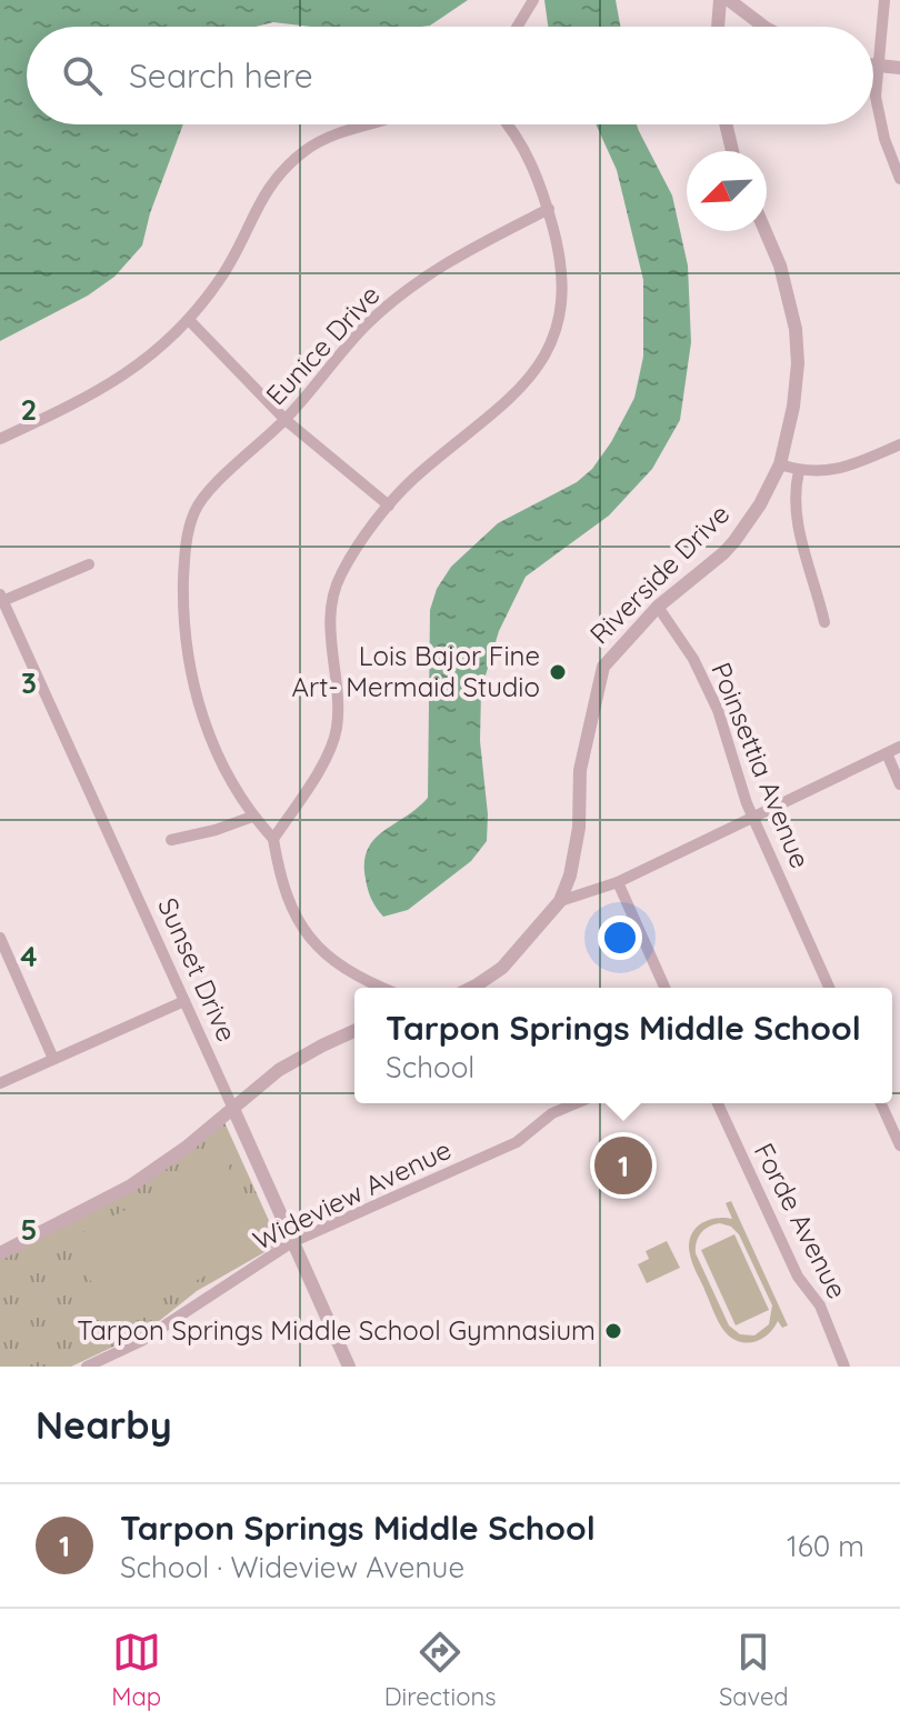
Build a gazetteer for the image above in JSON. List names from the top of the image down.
{
  "streets": {
    "street": [
      "Eunice Drive",
      "Riverside Drive",
      "Poinsettia Avenue",
      "Sunset Drive",
      "Wideview Avenue",
      "Forde Avenue"
    ]
  },
  "crossings": [
    ["Riverside Drive", "Poinsettia Avenue"],
    ["Sunset Drive", "Wideview Avenue"]
  ],
  "places": ["Lois Bajor Fine Art- Mermaid Studio", "Tarpon Springs Middle School Gymnasium"],
  "north": "bottom left",
  "page": {
    "search": "Search here",
    "popup": ["Tarpon Springs Middle School", "School"],
    "pins": "1",
    "heading": "Nearby",
    "list": [
      {
        "mark": "1",
        "name": "Tarpon Springs Middle School",
        "note": "School · Wideview Avenue",
        "value": "160 m"
      }
    ],
    "nav": ["Map", "Directions", "Saved"]
  },
  "grid": {
    "rows": [
      "2",
      "3",
      "4",
      "5"
    ]
  }
}
